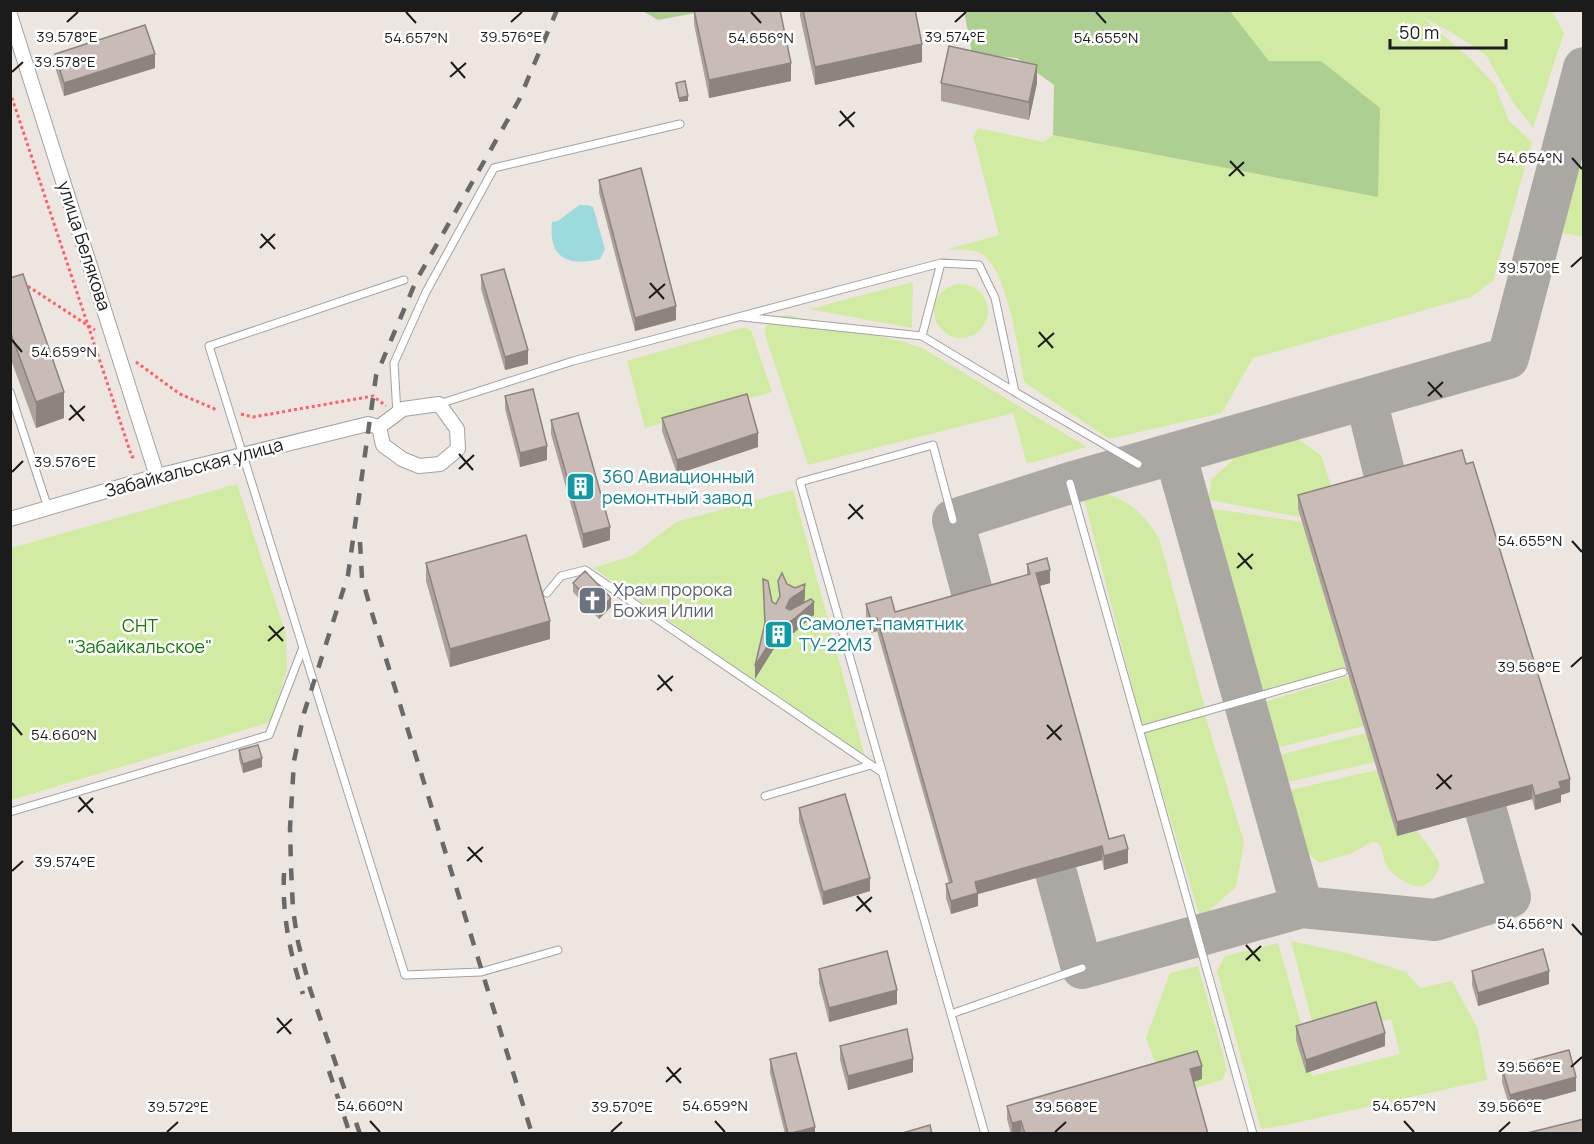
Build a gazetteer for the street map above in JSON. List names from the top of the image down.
{
  "streets": {
    "street": ["улица Белякова", "Забайкальская улица"]
  },
  "crossings": [
    ["улица Белякова", "Забайкальская улица"]
  ],
  "parks": ["СНТ \"Забайкальское\""],
  "places": {
    "building": ["360 Авиационный ремонтный завод", "Самолет-памятник ТУ-22М3"],
    "church": ["Храм пророка Божия Илии"]
  },
  "scale_bar": "50 m",
  "coordinates": [
    "39.578°E",
    "39.576°E",
    "39.574°E",
    "54.656°N",
    "54.657°N",
    "54.655°N",
    "54.654°N",
    "39.570°E",
    "54.659°N",
    "39.568°E",
    "54.660°N",
    "39.566°E",
    "39.572°E"
  ]
}
